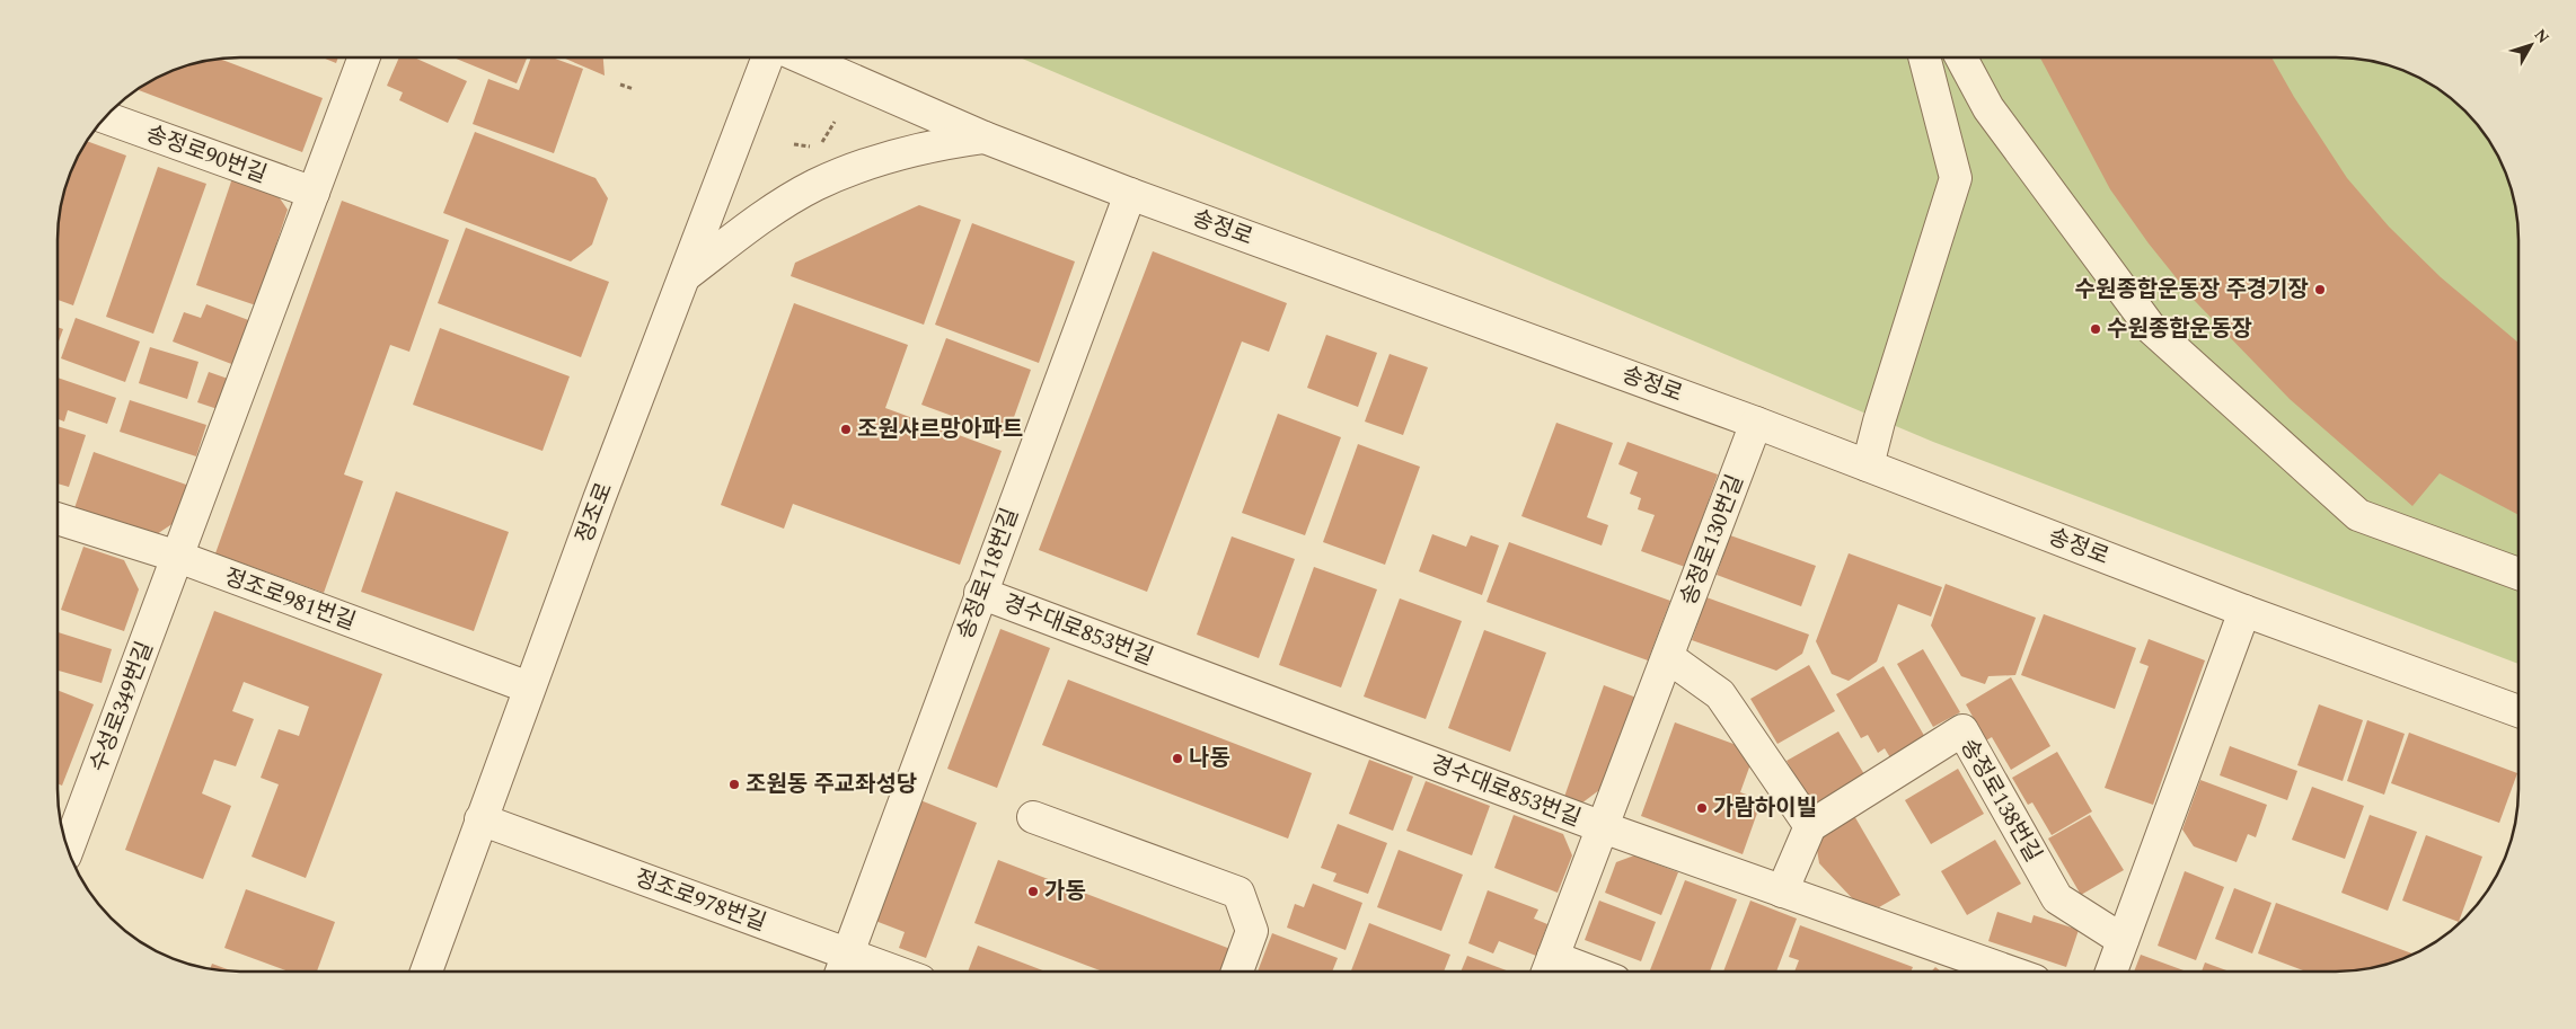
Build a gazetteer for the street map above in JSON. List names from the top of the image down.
{
  "streets": {
    "street": [
      "송정로90번길",
      "송정로",
      "정조로",
      "송정로130번길",
      "송정로118번길",
      "정조로981번길",
      "경수대로853번길",
      "수성로349번길",
      "송정로138번길",
      "정조로978번길"
    ]
  },
  "crossings": [
    ["송정로90번길", "수성로349번길"],
    ["송정로", "송정로130번길"],
    ["송정로", "송정로118번길"],
    ["정조로", "정조로981번길"],
    ["정조로", "정조로978번길"],
    ["송정로130번길", "경수대로853번길"],
    ["송정로118번길", "경수대로853번길"],
    ["송정로118번길", "정조로978번길"],
    ["정조로981번길", "수성로349번길"]
  ],
  "places": [
    "수원종합운동장 주경기장",
    "수원종합운동장",
    "조원샤르망아파트",
    "나동",
    "조원동 주교좌성당",
    "가람하이빌",
    "가동"
  ],
  "north": "top right"
}
